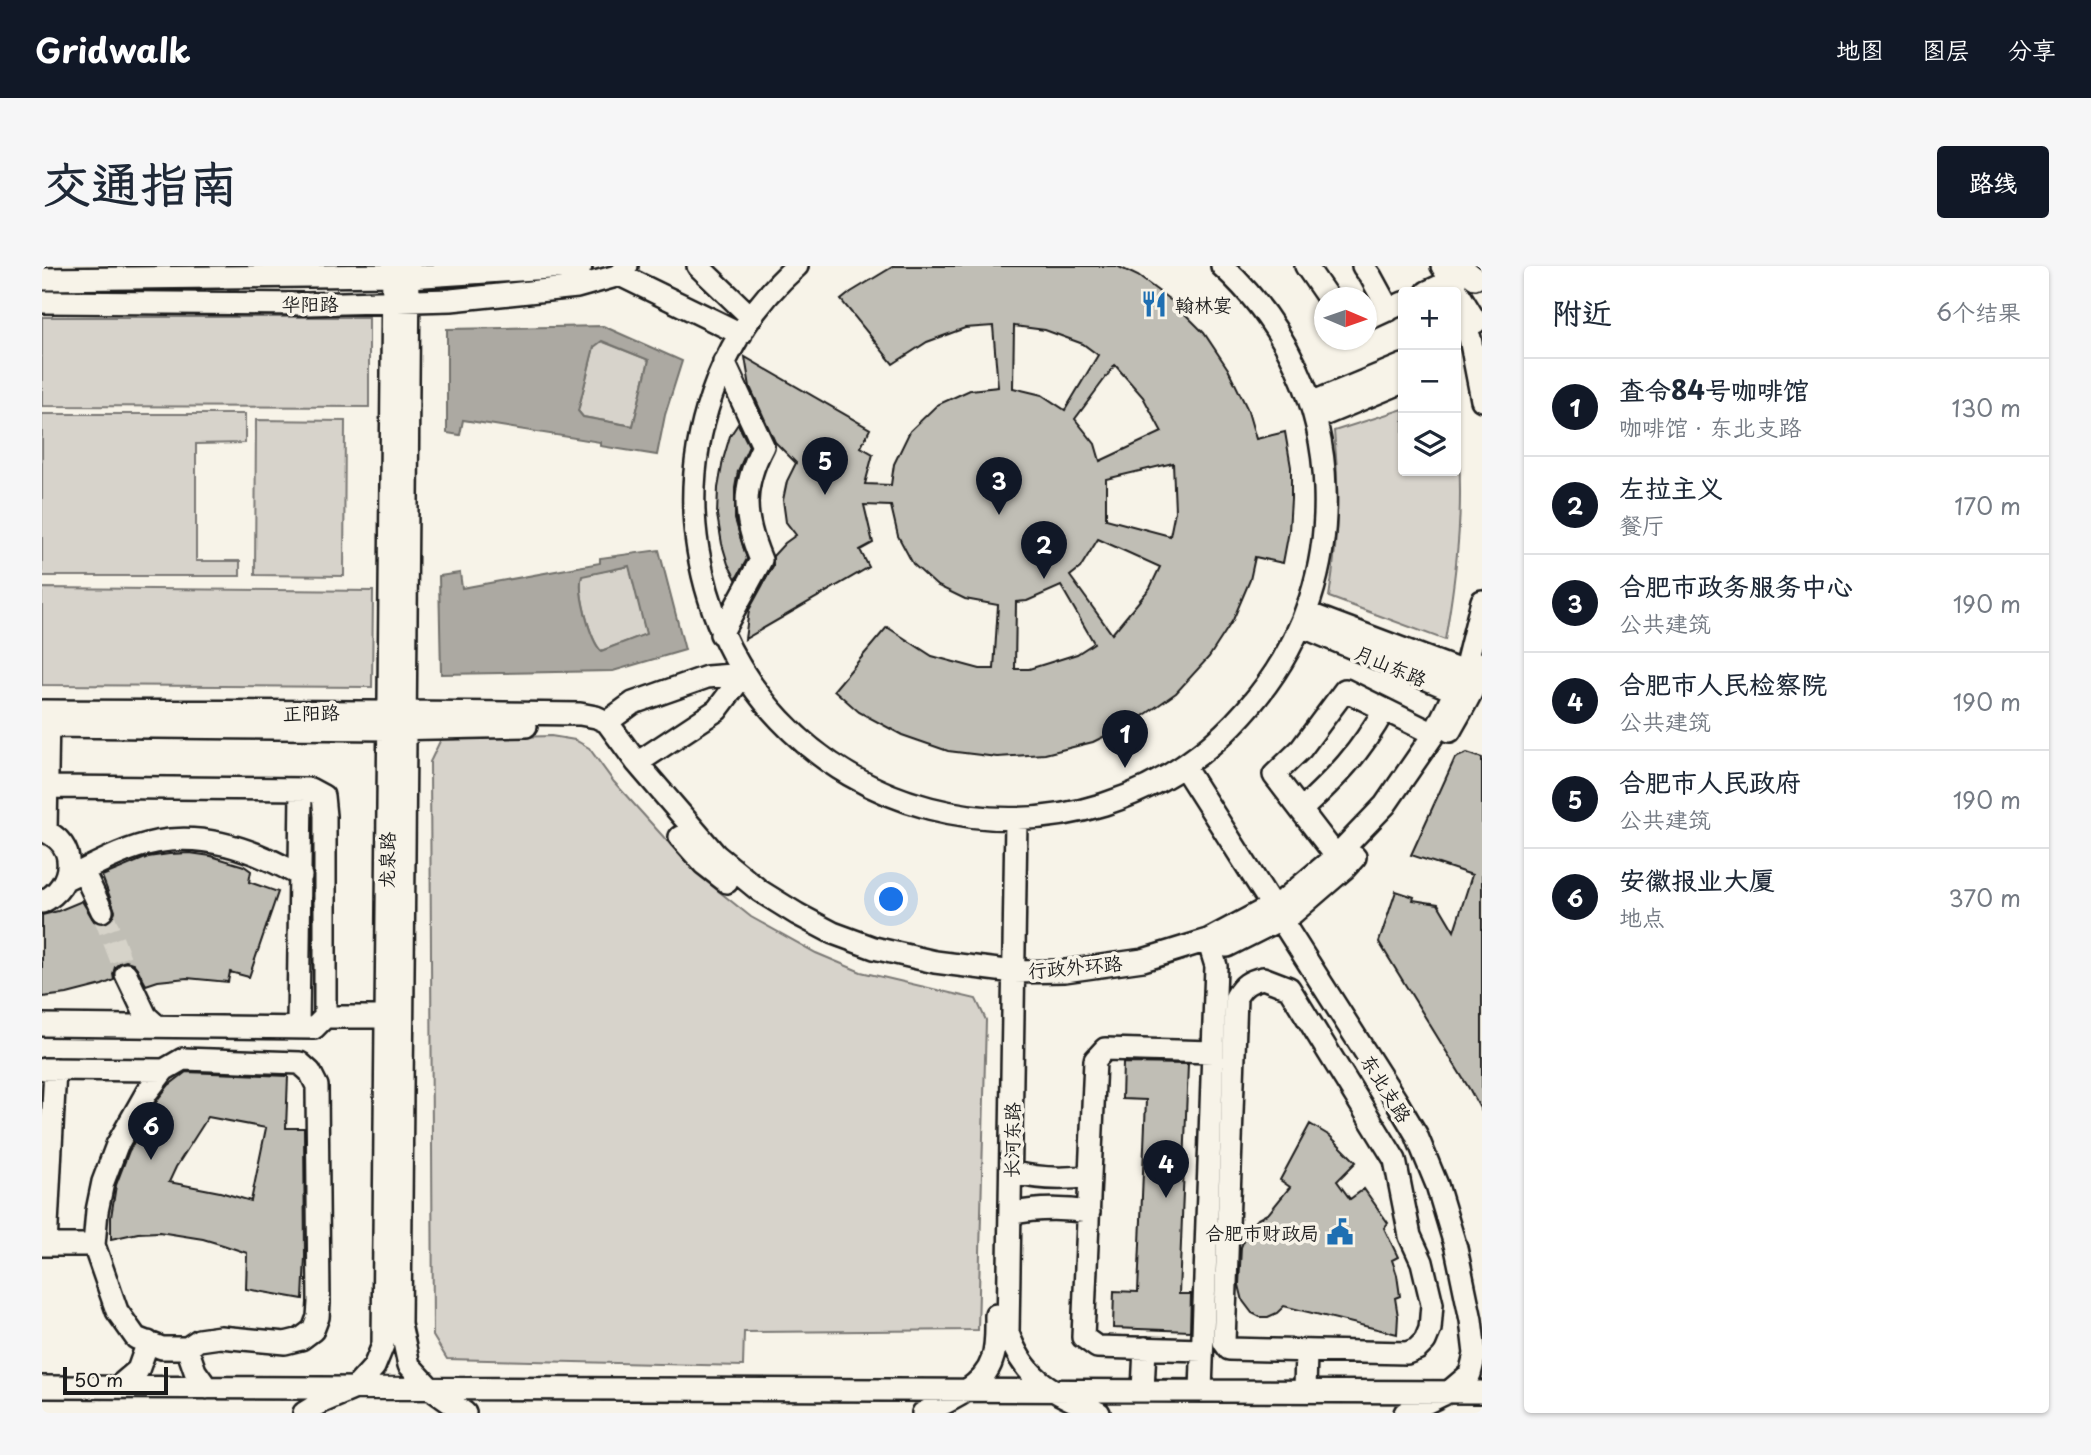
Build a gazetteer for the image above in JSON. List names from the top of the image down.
{
  "streets": {
    "street": [
      "华阳路",
      "月山东路",
      "正阳路",
      "龙泉路",
      "行政外环路",
      "东北支路",
      "长河东路"
    ]
  },
  "crossings": [
    ["华阳路", "龙泉路"],
    ["月山东路", "行政外环路"],
    ["正阳路", "龙泉路"],
    ["正阳路", "行政外环路"],
    ["行政外环路", "东北支路"],
    ["行政外环路", "长河东路"]
  ],
  "places": {
    "restaurant": ["翰林宴"],
    "public building": ["合肥市财政局"]
  },
  "scale_bar": "50 m",
  "north": "right",
  "page": {
    "header": "Gridwalk",
    "nav": ["地图", "图层", "分享"],
    "title": "交通指南",
    "buttons": "路线",
    "heading": ["附近", "6个结果"],
    "map_buttons": ["+", "−"],
    "list": [
      {
        "mark": "1",
        "name": "查令84号咖啡馆",
        "note": "咖啡馆 · 东北支路",
        "value": "130 m"
      },
      {
        "mark": "2",
        "name": "左拉主义",
        "note": "餐厅",
        "value": "170 m"
      },
      {
        "mark": "3",
        "name": "合肥市政务服务中心",
        "note": "公共建筑",
        "value": "190 m"
      },
      {
        "mark": "4",
        "name": "合肥市人民检察院",
        "note": "公共建筑",
        "value": "190 m"
      },
      {
        "mark": "5",
        "name": "合肥市人民政府",
        "note": "公共建筑",
        "value": "190 m"
      },
      {
        "mark": "6",
        "name": "安徽报业大厦",
        "note": "地点",
        "value": "370 m"
      }
    ],
    "pins": [
      "5",
      "3",
      "2",
      "1",
      "6",
      "4"
    ],
    "scale": "50 m"
  }
}
